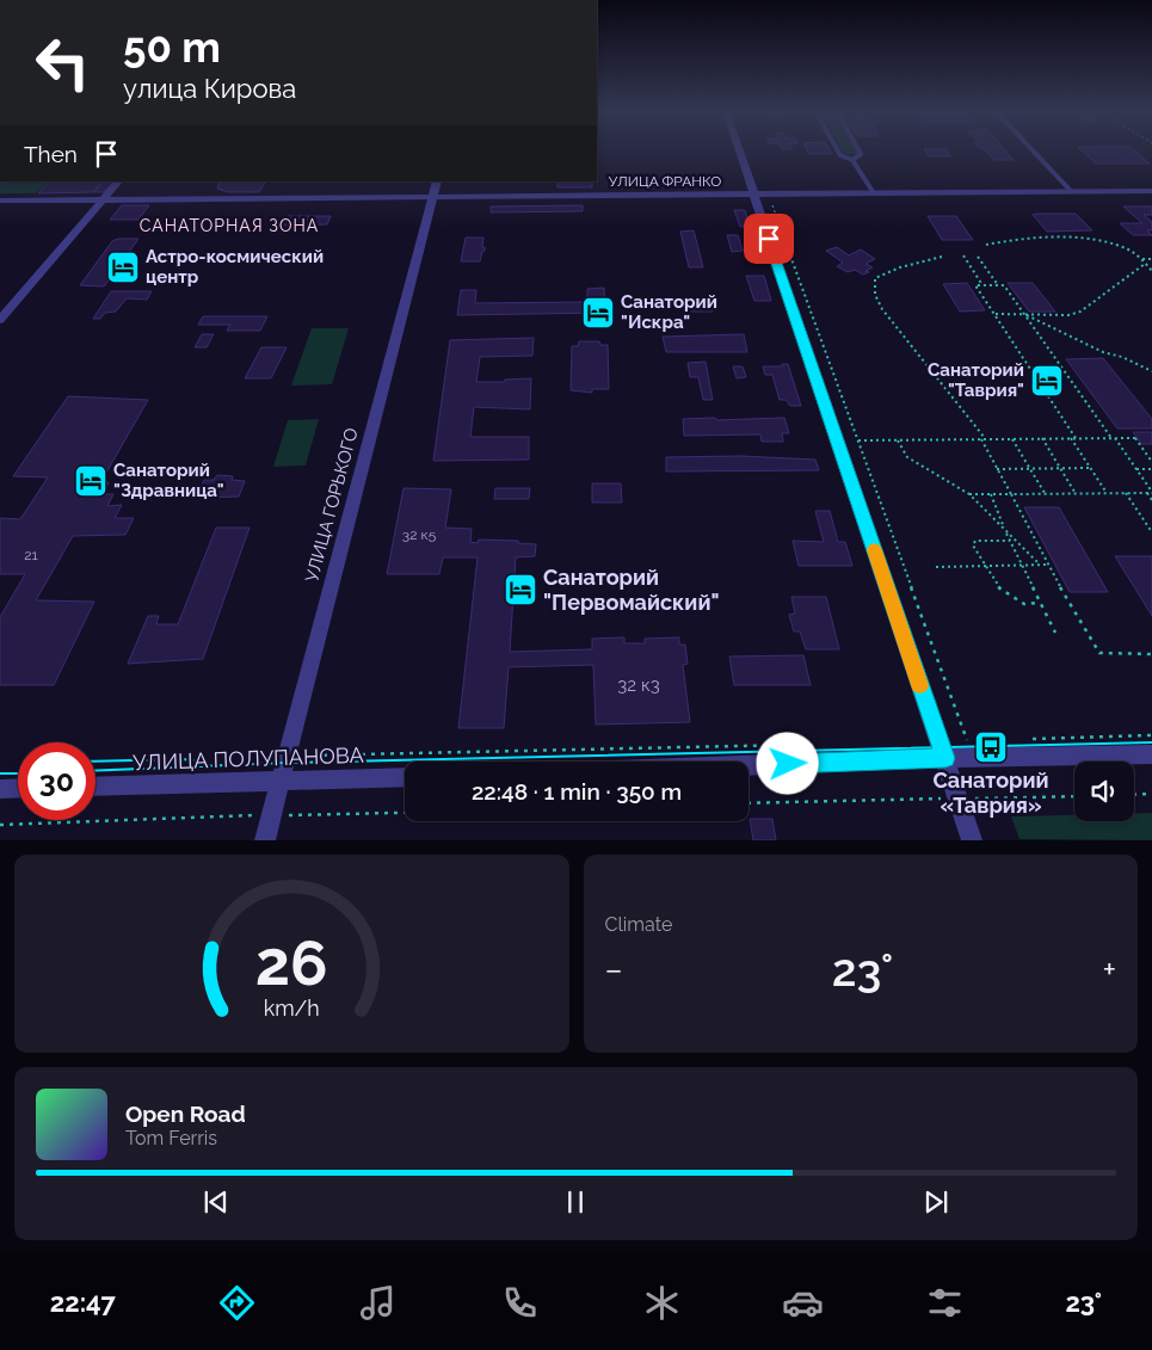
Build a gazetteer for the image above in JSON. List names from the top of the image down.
{
  "streets": {
    "street": ["УЛИЦА ФРАНКО", "УЛИЦА ГОРЬКОГО", "УЛИЦА ПОЛУПАНОВА"]
  },
  "crossings": [
    ["УЛИЦА ФРАНКО", "УЛИЦА ГОРЬКОГО"],
    ["УЛИЦА ГОРЬКОГО", "УЛИЦА ПОЛУПАНОВА"]
  ],
  "districts": ["САНАТОРНАЯ ЗОНА"],
  "places": {
    "hotel": [
      "Астро-космический центр",
      "Санаторий \"Искра\"",
      "Санаторий \"Таврия\"",
      "Санаторий \"Здравница\"",
      "Санаторий \"Первомайский\""
    ],
    "bus stop": ["Санаторий «Таврия»"]
  },
  "house_numbers": ["32 к5", "21", "32 к3"],
  "page": {
    "turn": ["50 m", "улица Кирова"],
    "then": "Then",
    "limit": "30",
    "trip": "22:48 · 1 min · 350 m",
    "tile": "Climate",
    "heat": ["−", "23°", "+"],
    "song": ["Open Road", "Tom Ferris"],
    "tabs": ["22:47", "23°"],
    "gauge": ["26", "km/h"]
  }
}
